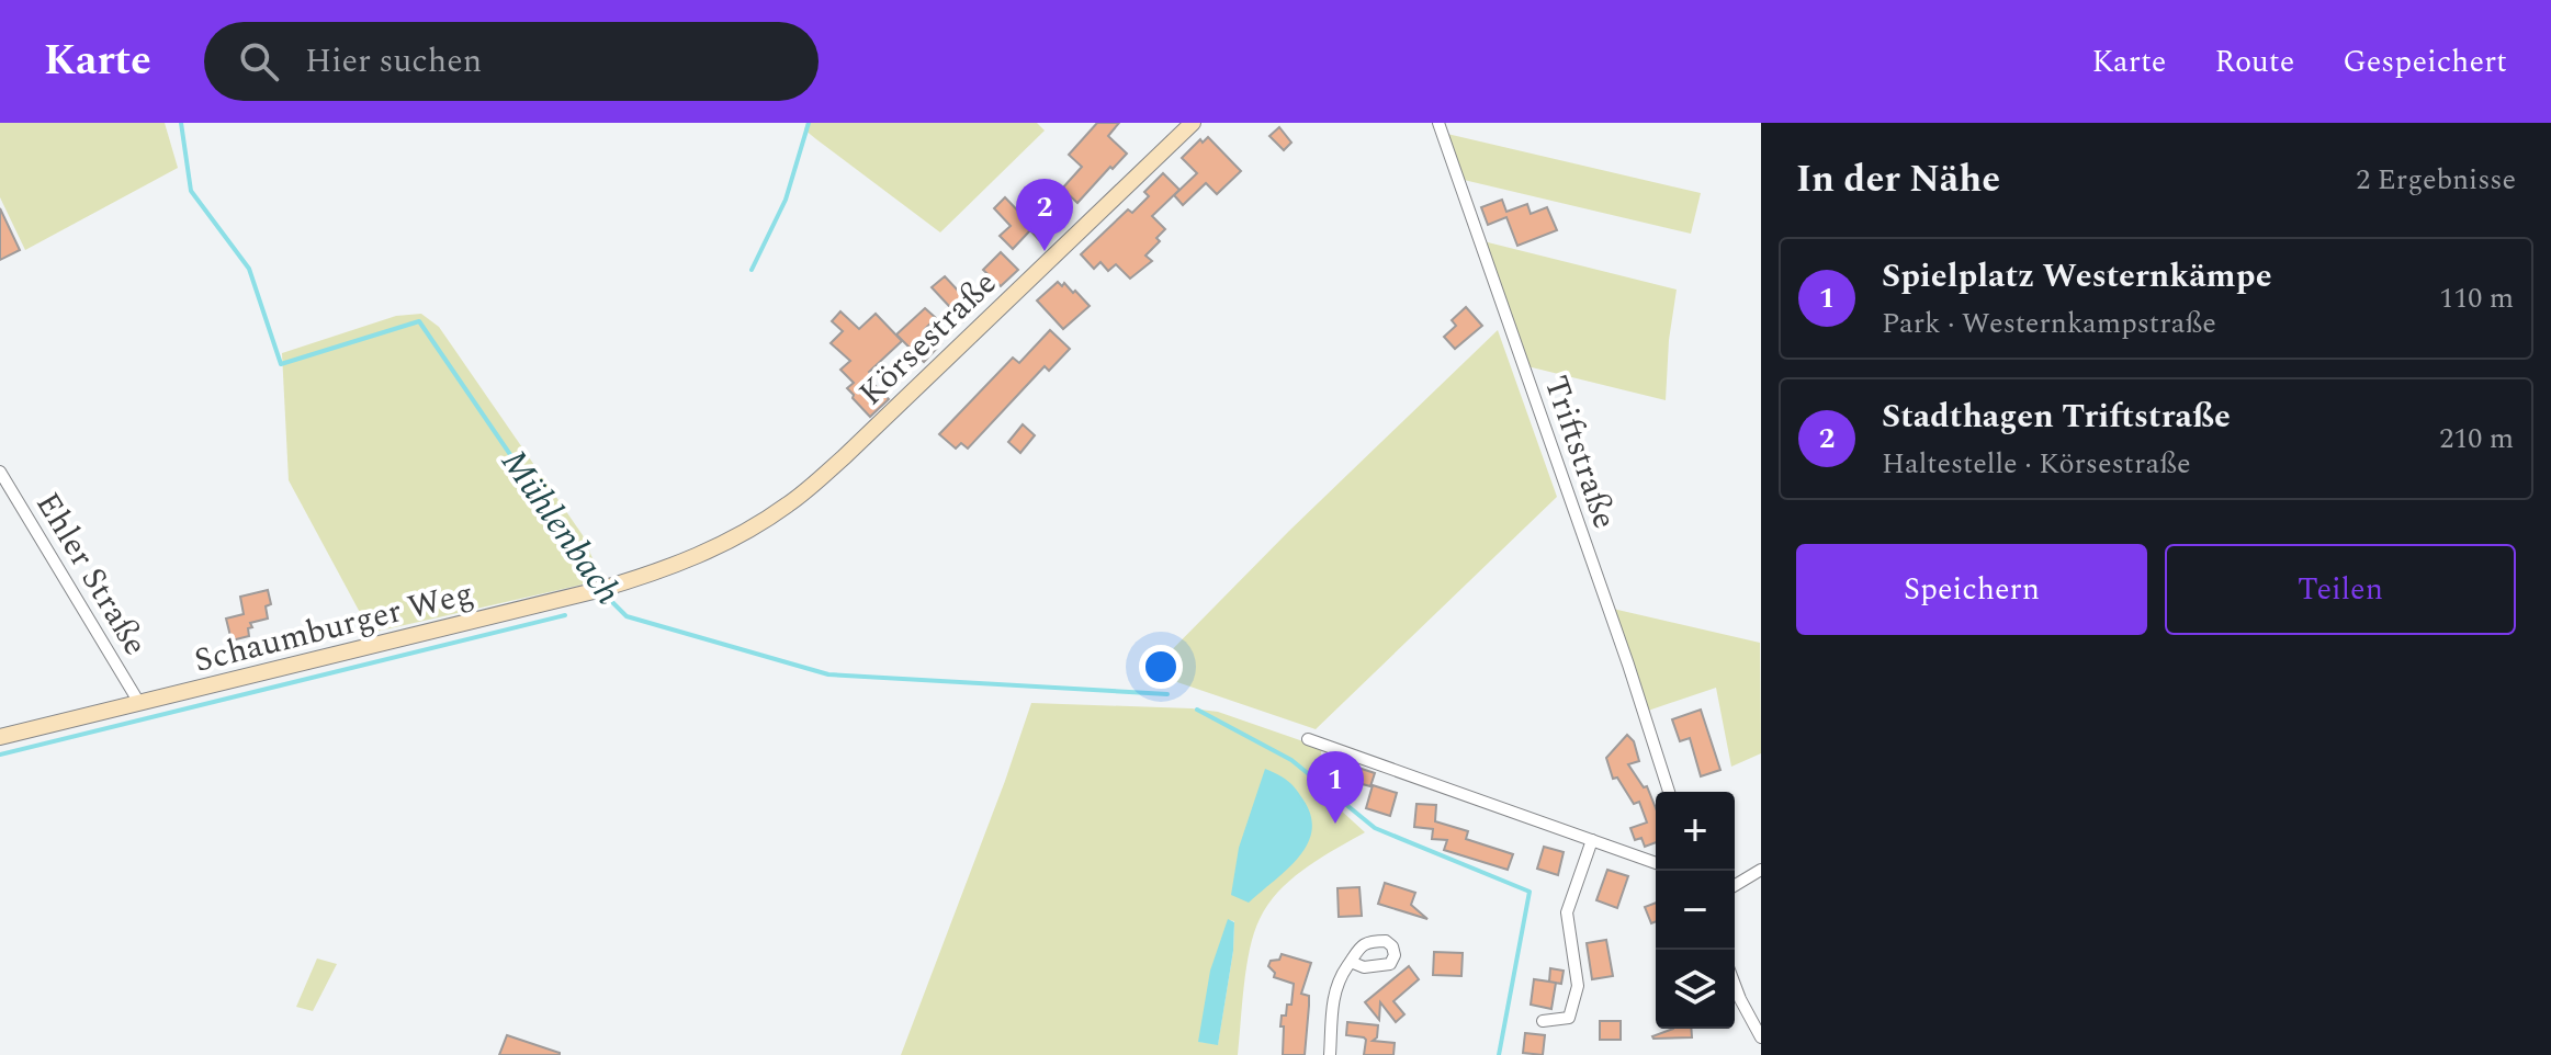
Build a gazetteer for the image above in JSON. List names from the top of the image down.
{
  "streets": {
    "street": [
      "Körsestraße",
      "Triftstraße",
      "Ehler Straße",
      "Schaumburger Weg"
    ]
  },
  "crossings": [
    ["Körsestraße", "Schaumburger Weg"],
    ["Ehler Straße", "Schaumburger Weg"]
  ],
  "water": ["Mühlenbach"],
  "page": {
    "header": "Karte",
    "search": "Hier suchen",
    "nav": ["Karte", "Route", "Gespeichert"],
    "heading": ["In der Nähe", "2 Ergebnisse"],
    "pins": ["2", "1"],
    "list": [
      {
        "mark": "1",
        "name": "Spielplatz Westernkämpe",
        "note": "Park · Westernkampstraße",
        "value": "110 m"
      },
      {
        "mark": "2",
        "name": "Stadthagen Triftstraße",
        "note": "Haltestelle · Körsestraße",
        "value": "210 m"
      }
    ],
    "buttons": ["Speichern", "Teilen"],
    "map_buttons": ["+", "−"]
  }
}
